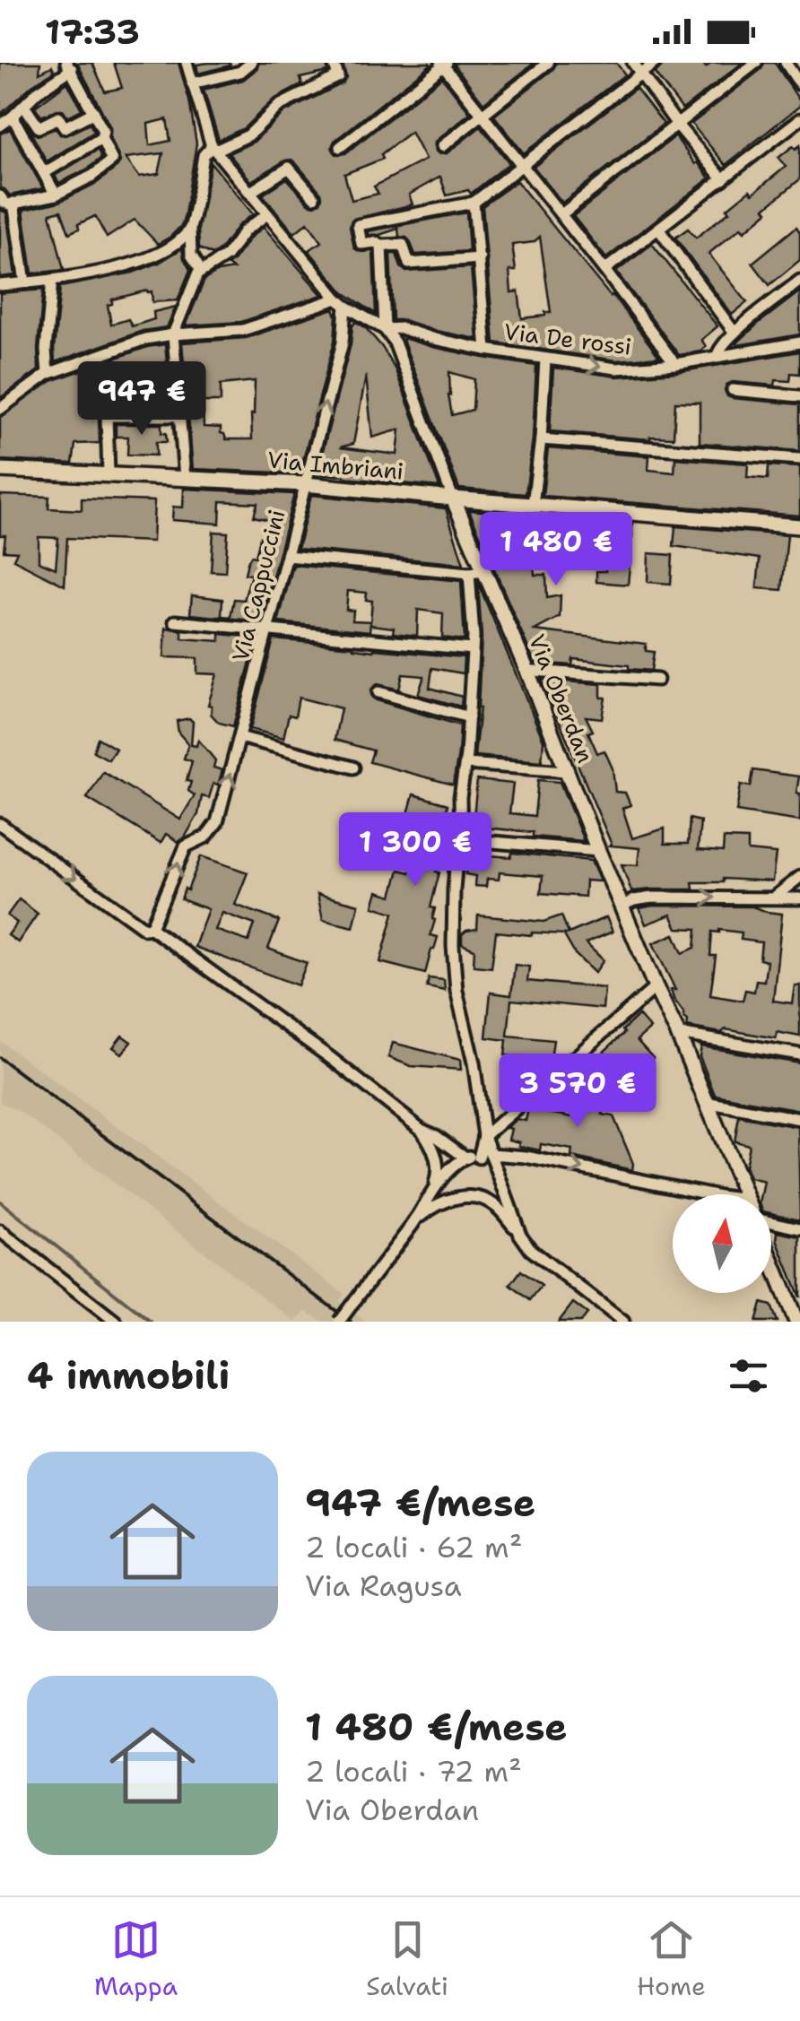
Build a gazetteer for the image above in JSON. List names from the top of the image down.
{
  "streets": {
    "street": [
      "Via De rossi",
      "Via Imbriani",
      "Via Cappuccini",
      "Via Oberdan"
    ]
  },
  "crossings": [
    ["Via De rossi", "Via Oberdan"],
    ["Via Imbriani", "Via Cappuccini"],
    ["Via Imbriani", "Via Oberdan"]
  ],
  "one_way": ["Via Cappuccini"],
  "north": "top",
  "page": {
    "status": "17:33",
    "price": [
      "947 €",
      "1 480 €",
      "1 300 €",
      "3 570 €"
    ],
    "heading": "4 immobili",
    "list": [
      {
        "name": "947 €/mese",
        "note": "2 locali · 62 m² · Via Ragusa"
      },
      {
        "name": "1 480 €/mese",
        "note": "2 locali · 72 m² · Via Oberdan"
      }
    ],
    "tabs": ["Mappa", "Salvati", "Home"]
  }
}
